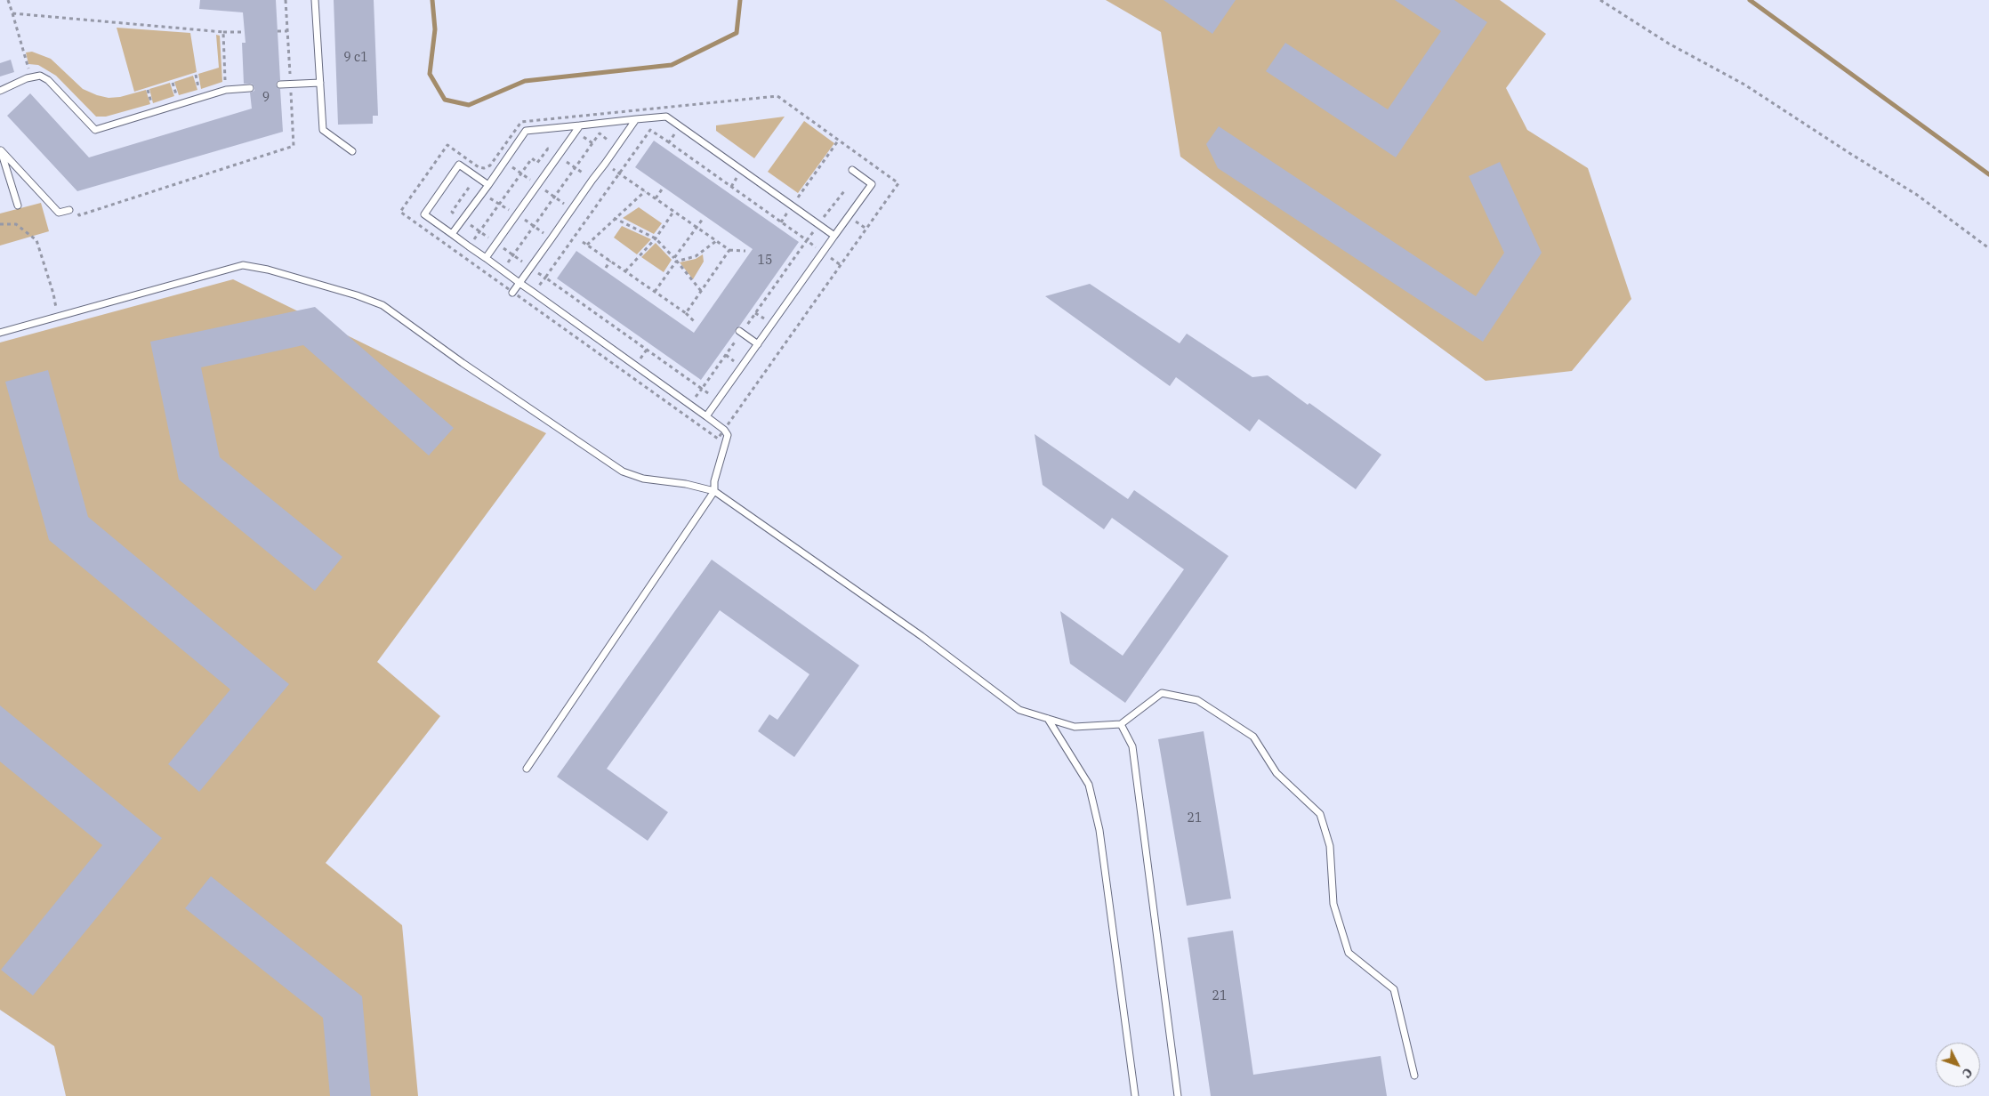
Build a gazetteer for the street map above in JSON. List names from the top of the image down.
{
  "house_numbers": [
    "9 c1",
    "9",
    "15",
    "21",
    "21"
  ],
  "north": "bottom right"
}
